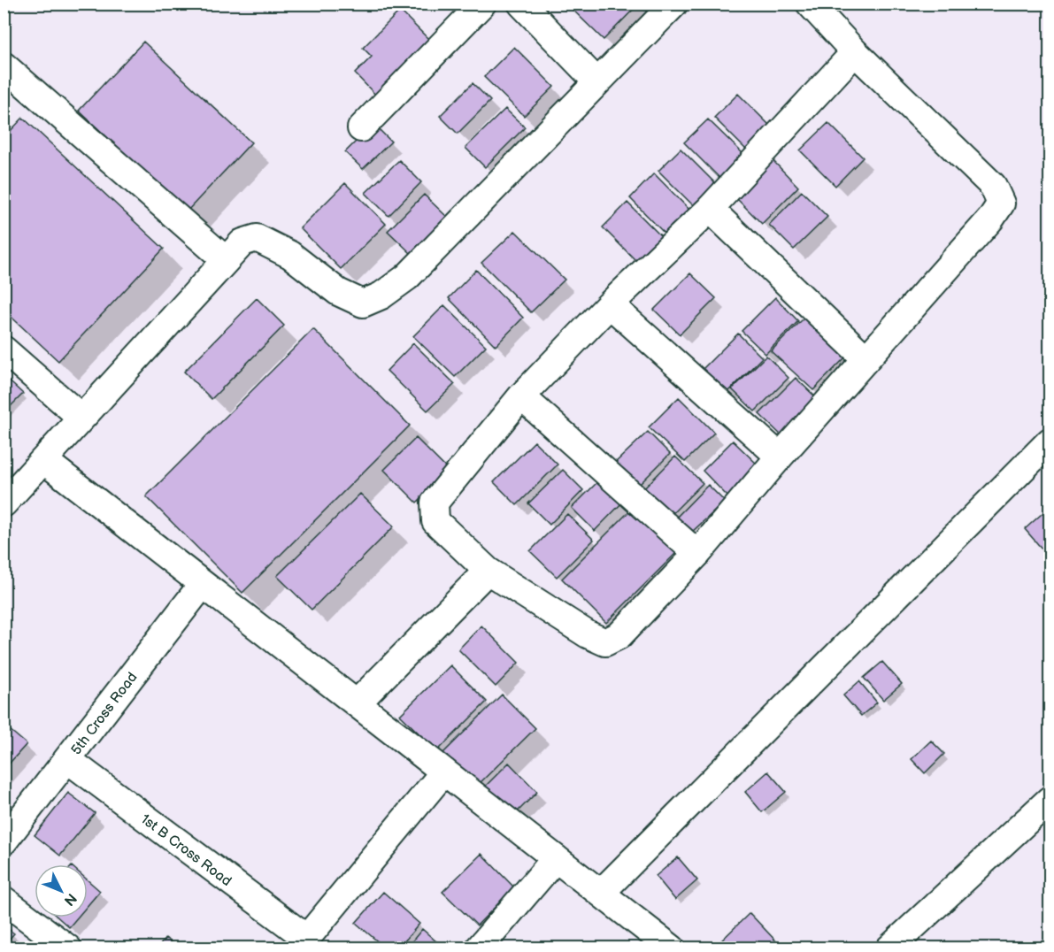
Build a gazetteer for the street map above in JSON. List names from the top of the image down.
{
  "streets": {
    "street": ["5th Cross Road", "1st B Cross Road"]
  },
  "crossings": [
    ["5th Cross Road", "1st B Cross Road"]
  ],
  "north": "bottom right"
}
